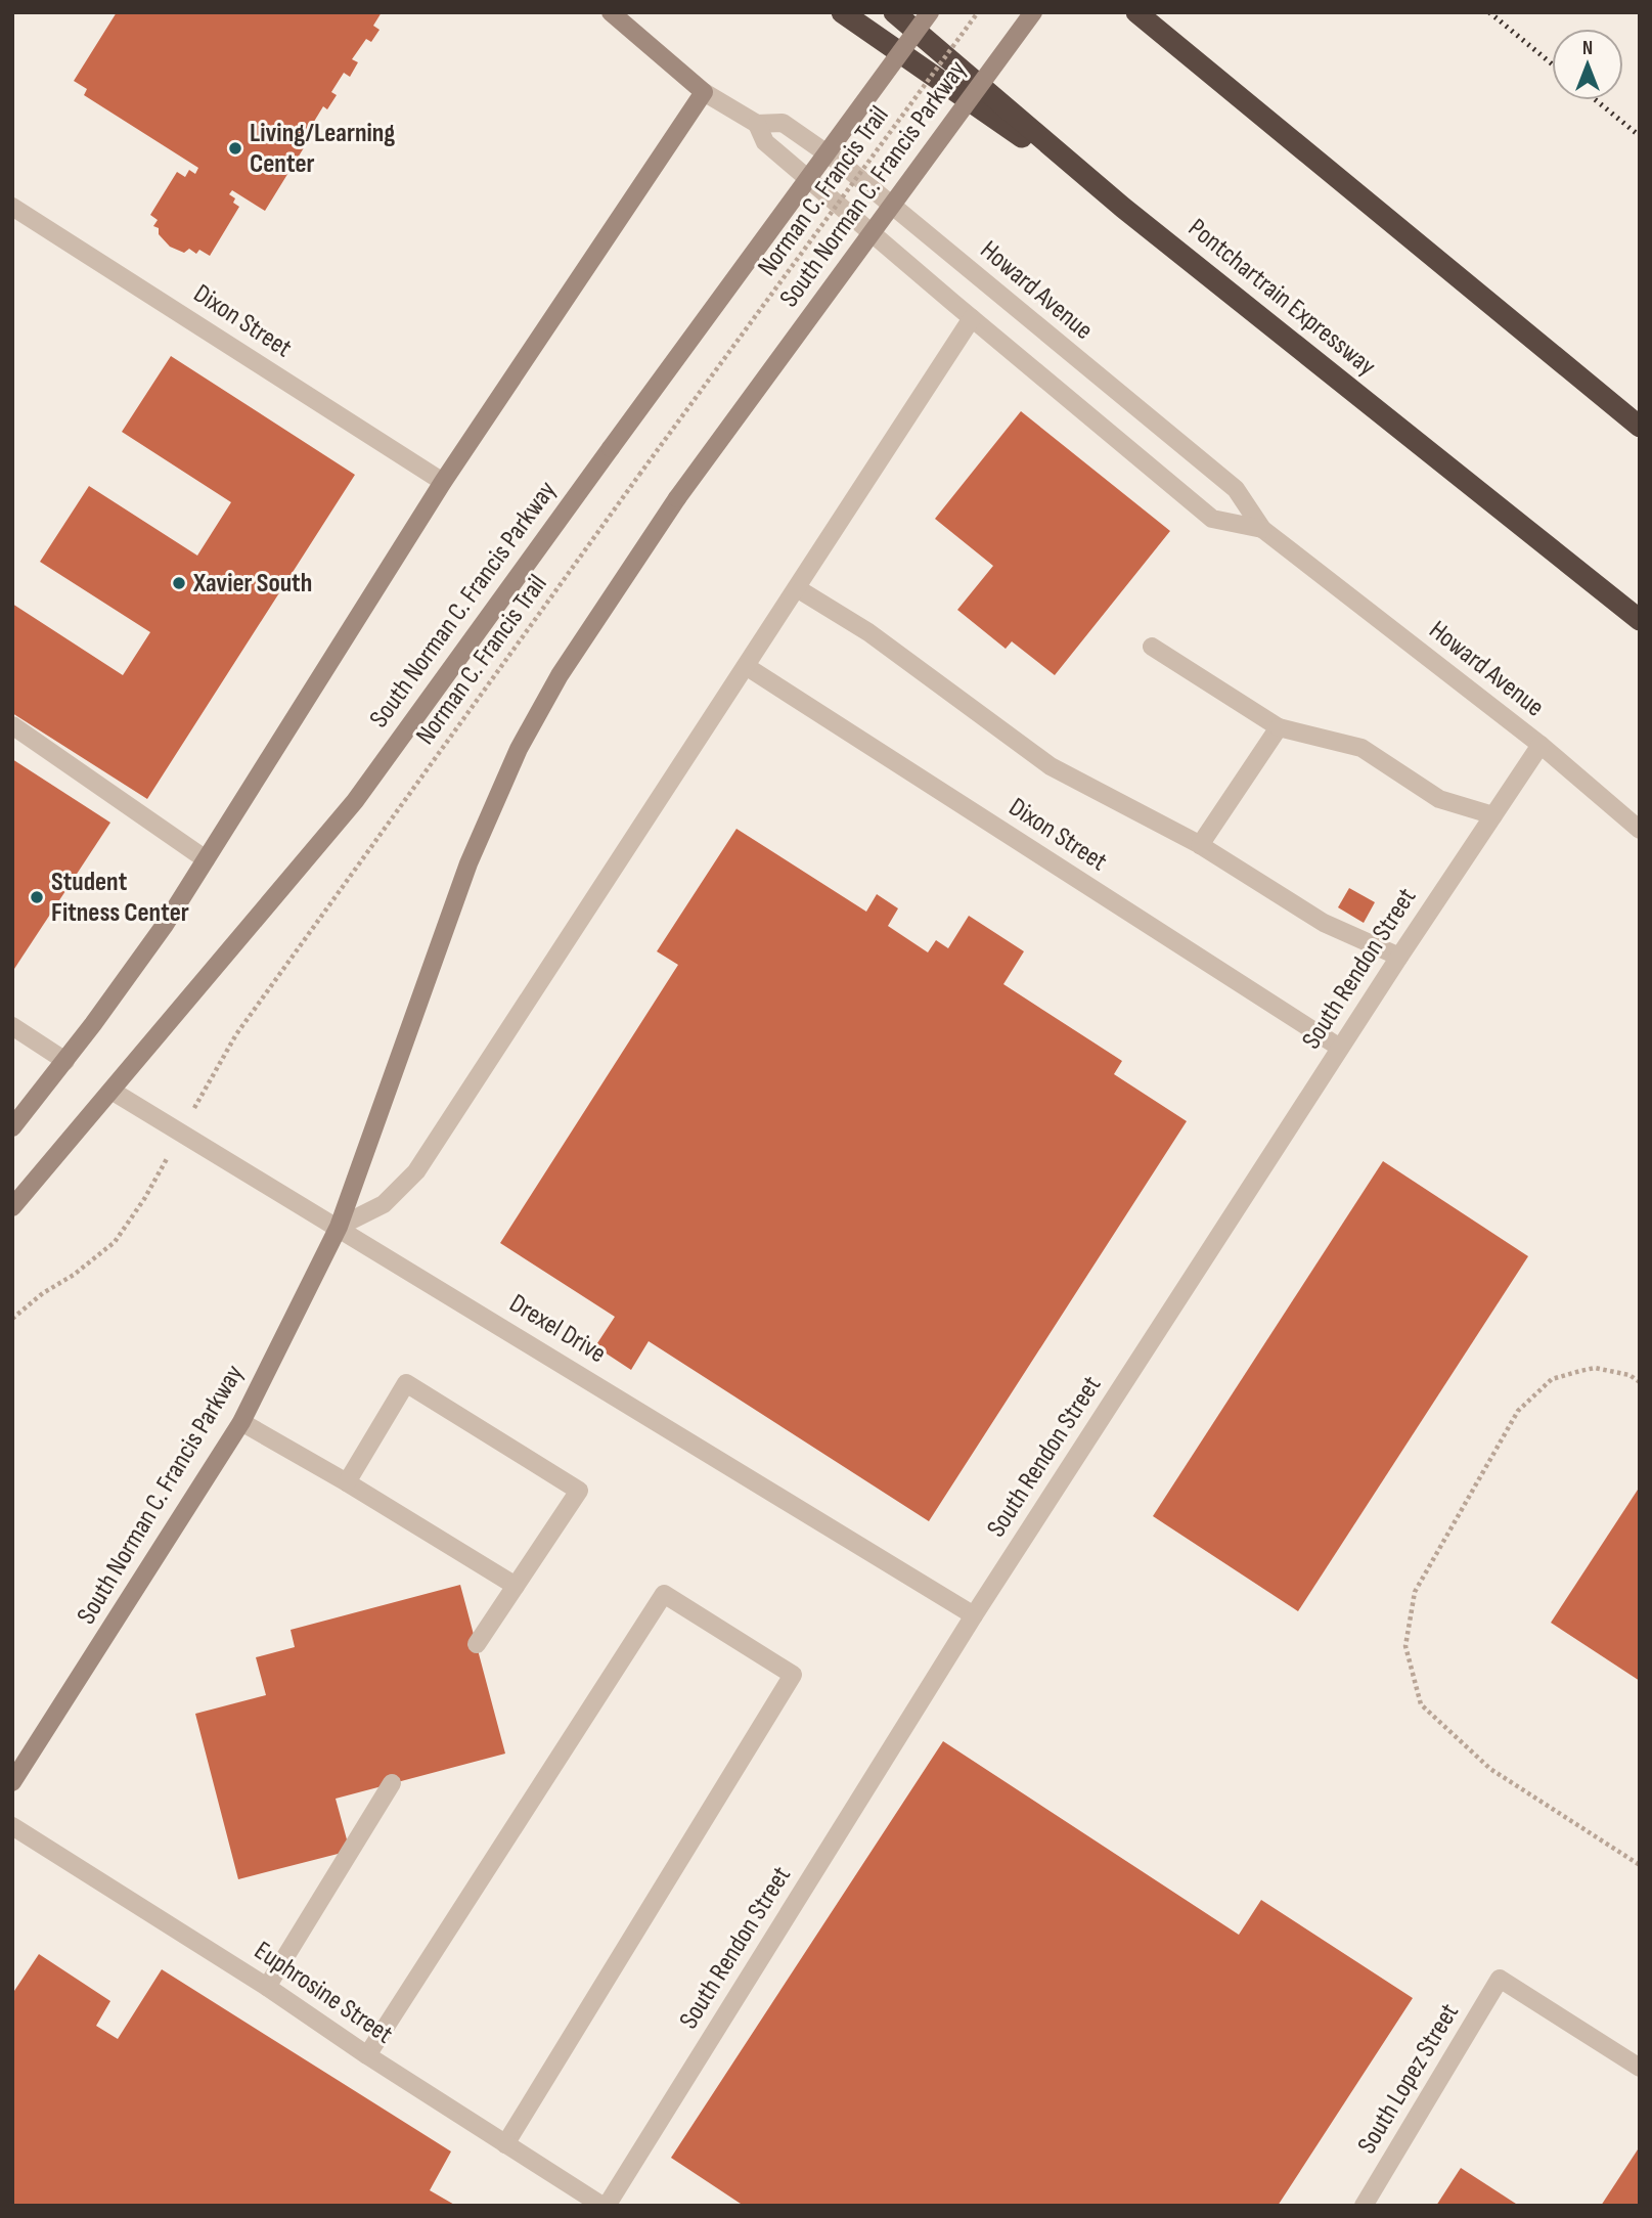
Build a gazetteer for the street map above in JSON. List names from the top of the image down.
{
  "streets": {
    "highway": ["Pontchartrain Expressway"],
    "street": [
      "South Norman C. Francis Parkway",
      "Howard Avenue",
      "Dixon Street",
      "South Rendon Street",
      "Drexel Drive",
      "Euphrosine Street",
      "South Lopez Street"
    ],
    "path": ["Norman C. Francis Trail"]
  },
  "crossings": [
    ["South Norman C. Francis Parkway", "Drexel Drive"],
    ["Norman C. Francis Trail", "Drexel Drive"],
    ["Howard Avenue", "South Rendon Street"],
    ["Dixon Street", "South Rendon Street"],
    ["South Rendon Street", "Drexel Drive"],
    ["South Rendon Street", "Euphrosine Street"]
  ],
  "places": ["Living/Learning Center", "Xavier South", "Student Fitness Center"],
  "north": "top"
}
